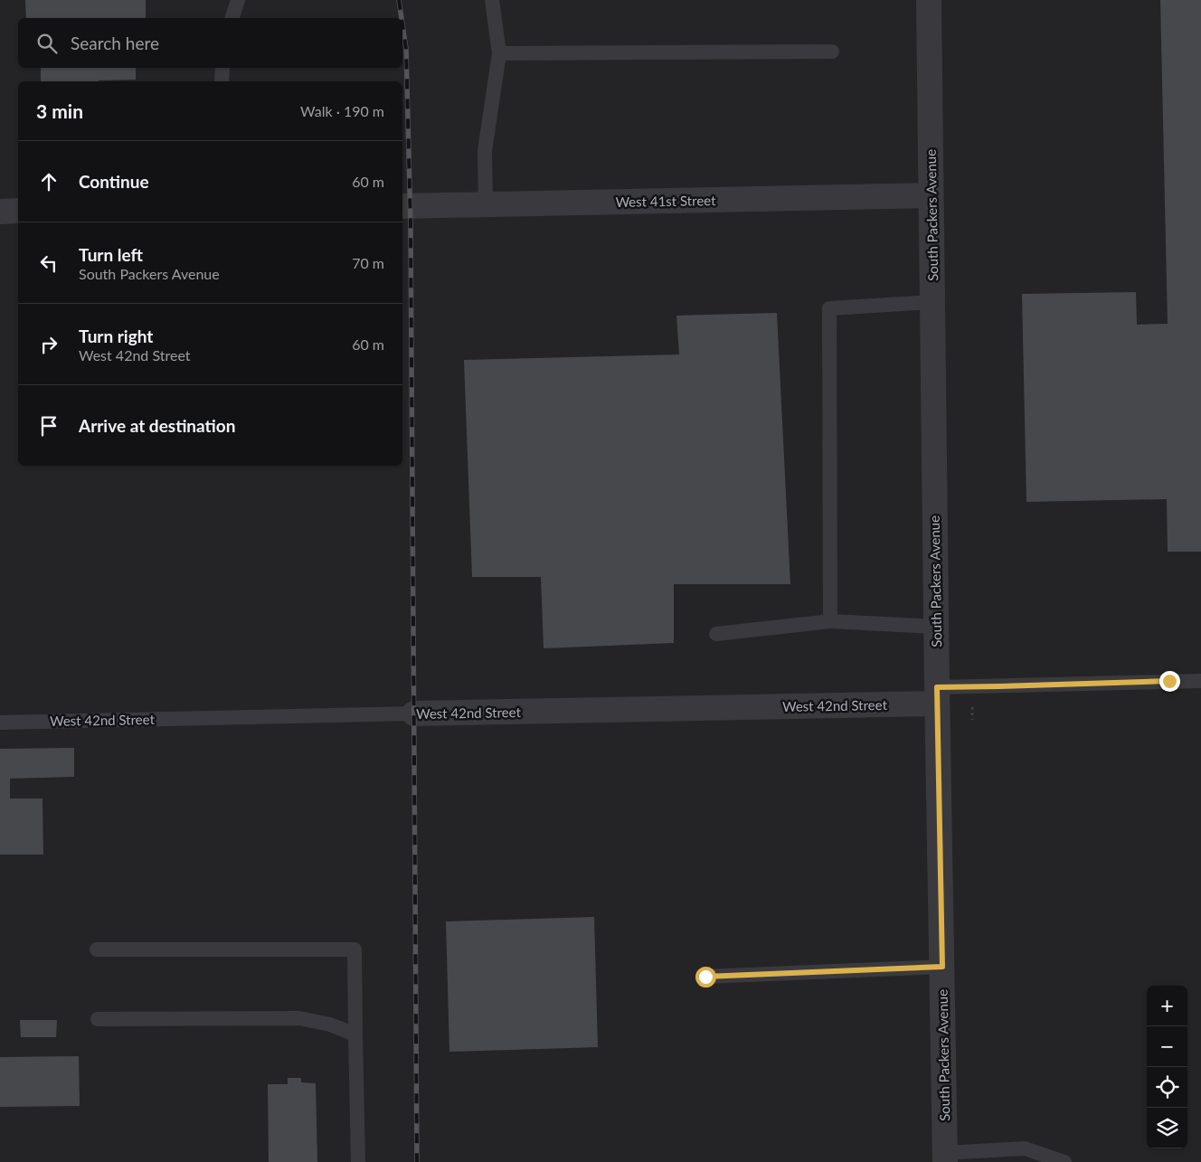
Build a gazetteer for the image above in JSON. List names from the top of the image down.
{
  "streets": {
    "street": ["West 41st Street", "South Packers Avenue", "West 42nd Street"]
  },
  "crossings": [
    ["West 41st Street", "South Packers Avenue"],
    ["South Packers Avenue", "West 42nd Street"]
  ],
  "page": {
    "search": "Search here",
    "heading": ["3 min", "Walk · 190 m"],
    "list": [
      ["Continue", "60 m"],
      ["Turn left", "South Packers Avenue", "70 m"],
      ["Turn right", "West 42nd Street", "60 m"],
      "Arrive at destination"
    ],
    "map_buttons": ["+", "−"]
  }
}
